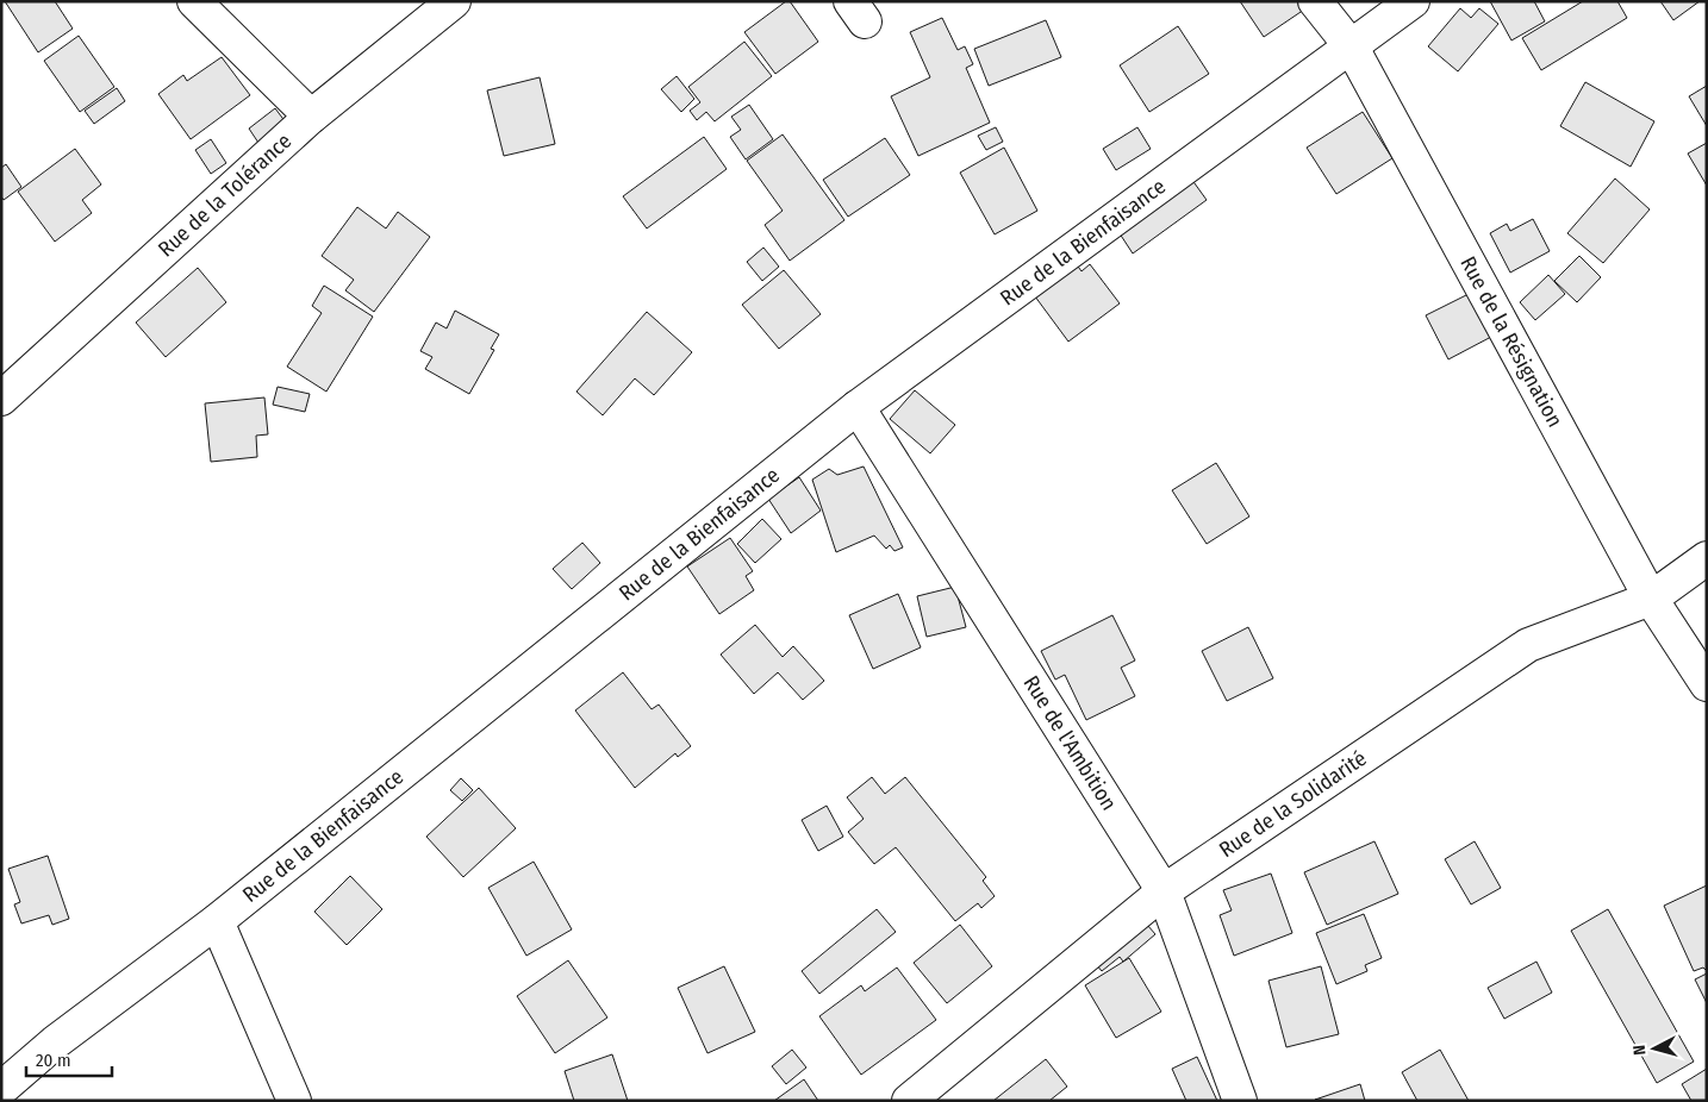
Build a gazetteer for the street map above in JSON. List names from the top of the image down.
{
  "streets": {
    "street": [
      "Rue de la Tolérance",
      "Rue de la Bienfaisance",
      "Rue de la Résignation",
      "Rue de l'Ambition",
      "Rue de la Solidarité"
    ]
  },
  "crossings": [
    ["Rue de la Bienfaisance", "Rue de la Résignation"],
    ["Rue de la Bienfaisance", "Rue de l'Ambition"],
    ["Rue de la Résignation", "Rue de la Solidarité"],
    ["Rue de l'Ambition", "Rue de la Solidarité"]
  ],
  "scale_bar": "20 m",
  "north": "left"
}
